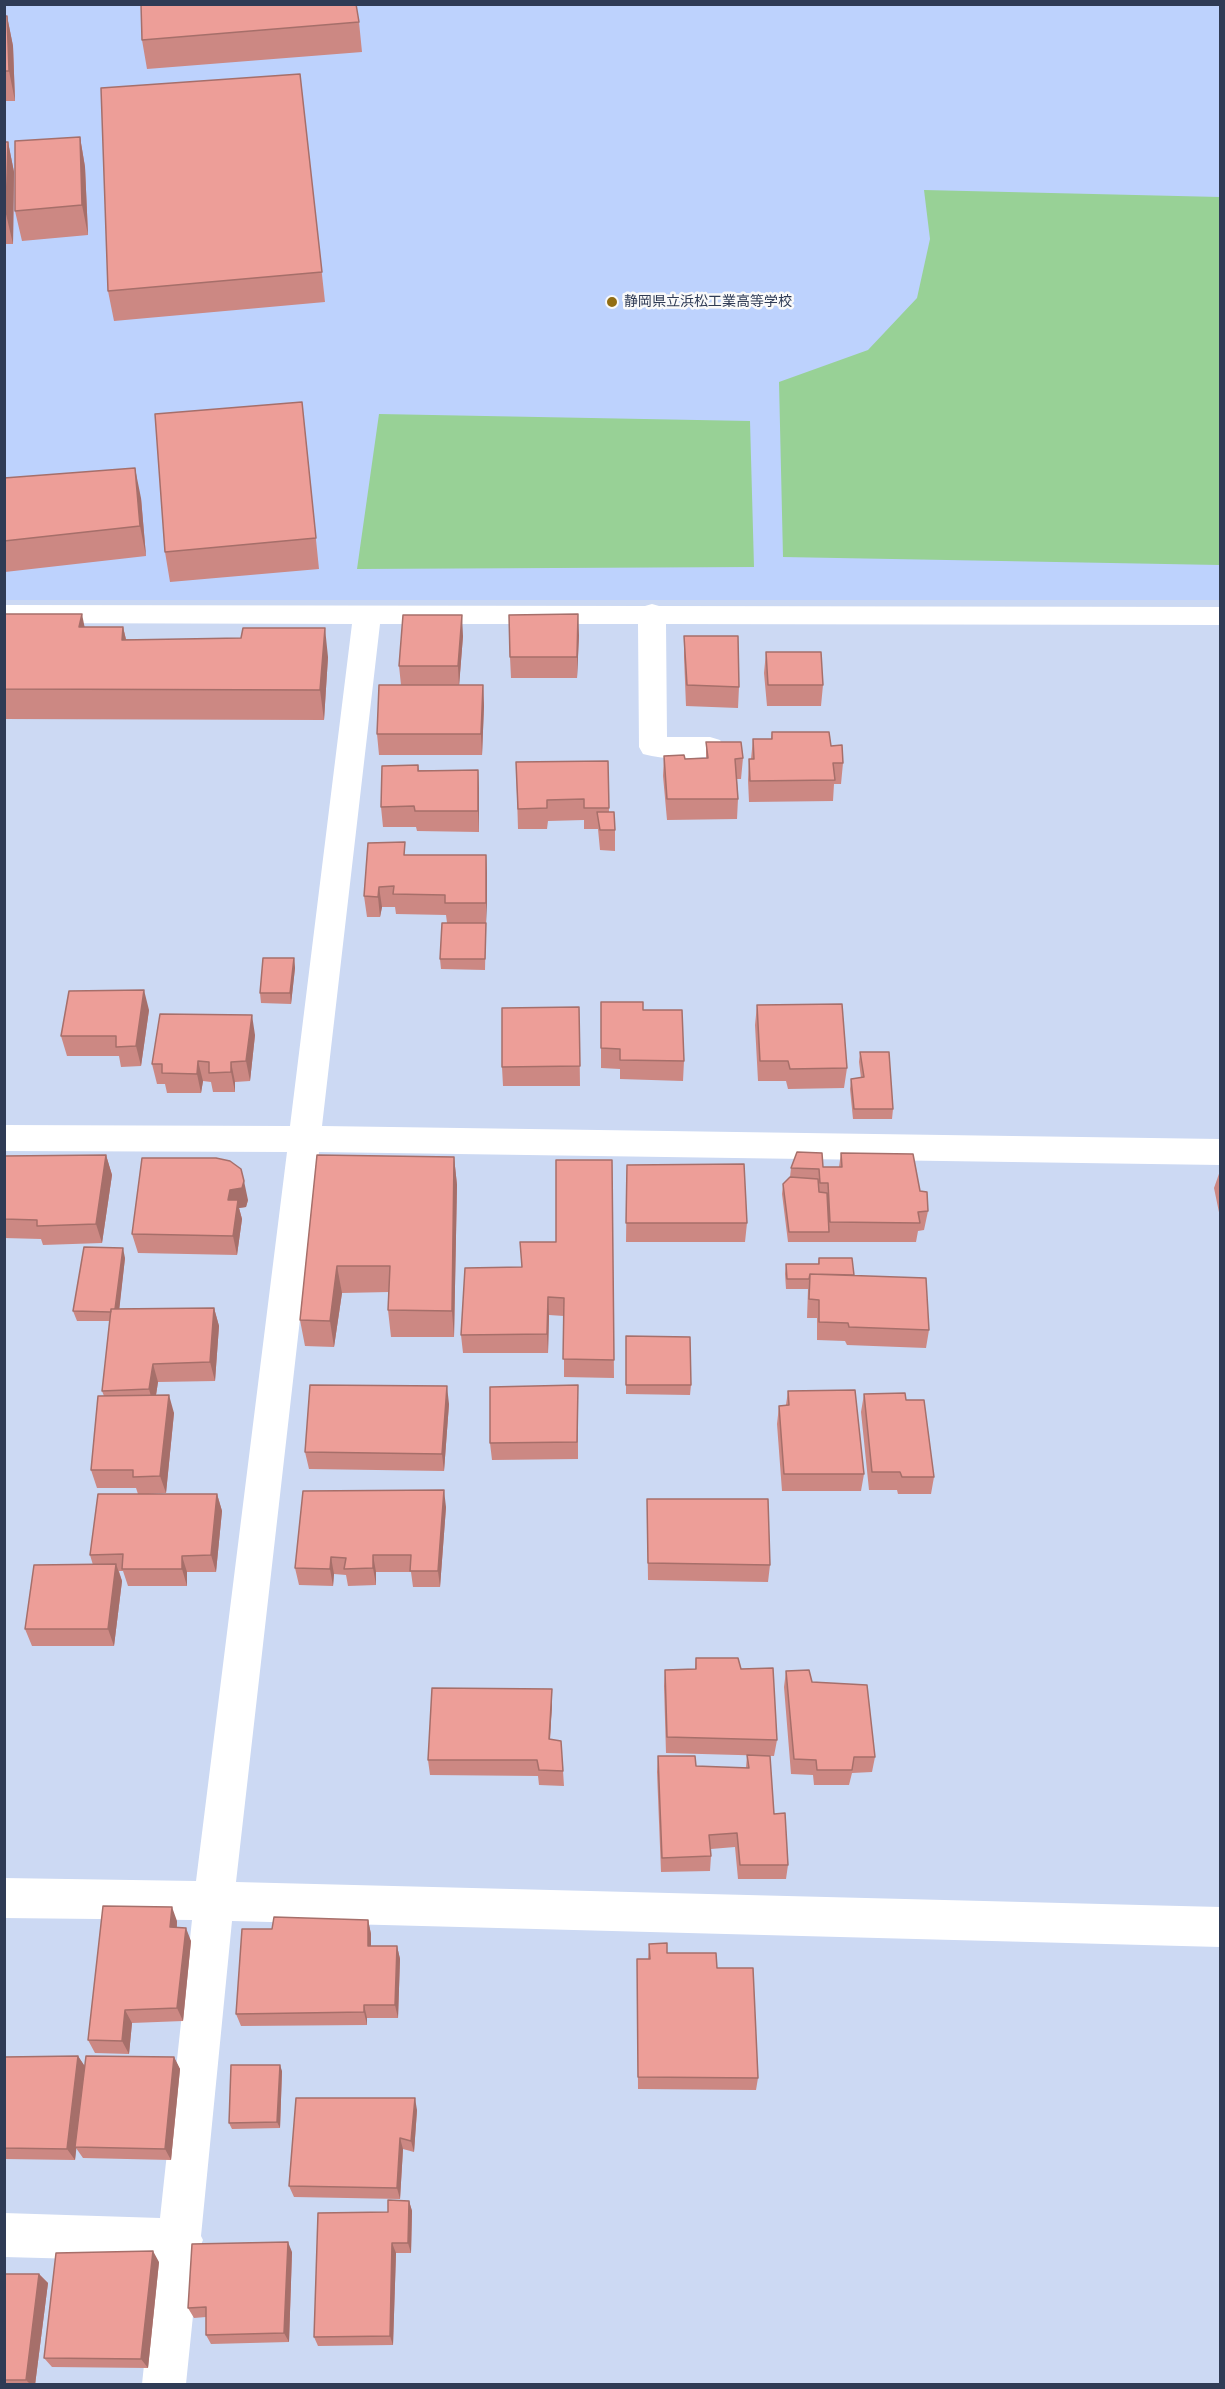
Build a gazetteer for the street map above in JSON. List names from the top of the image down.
{
  "places": ["静岡県立浜松工業高等学校"]
}
